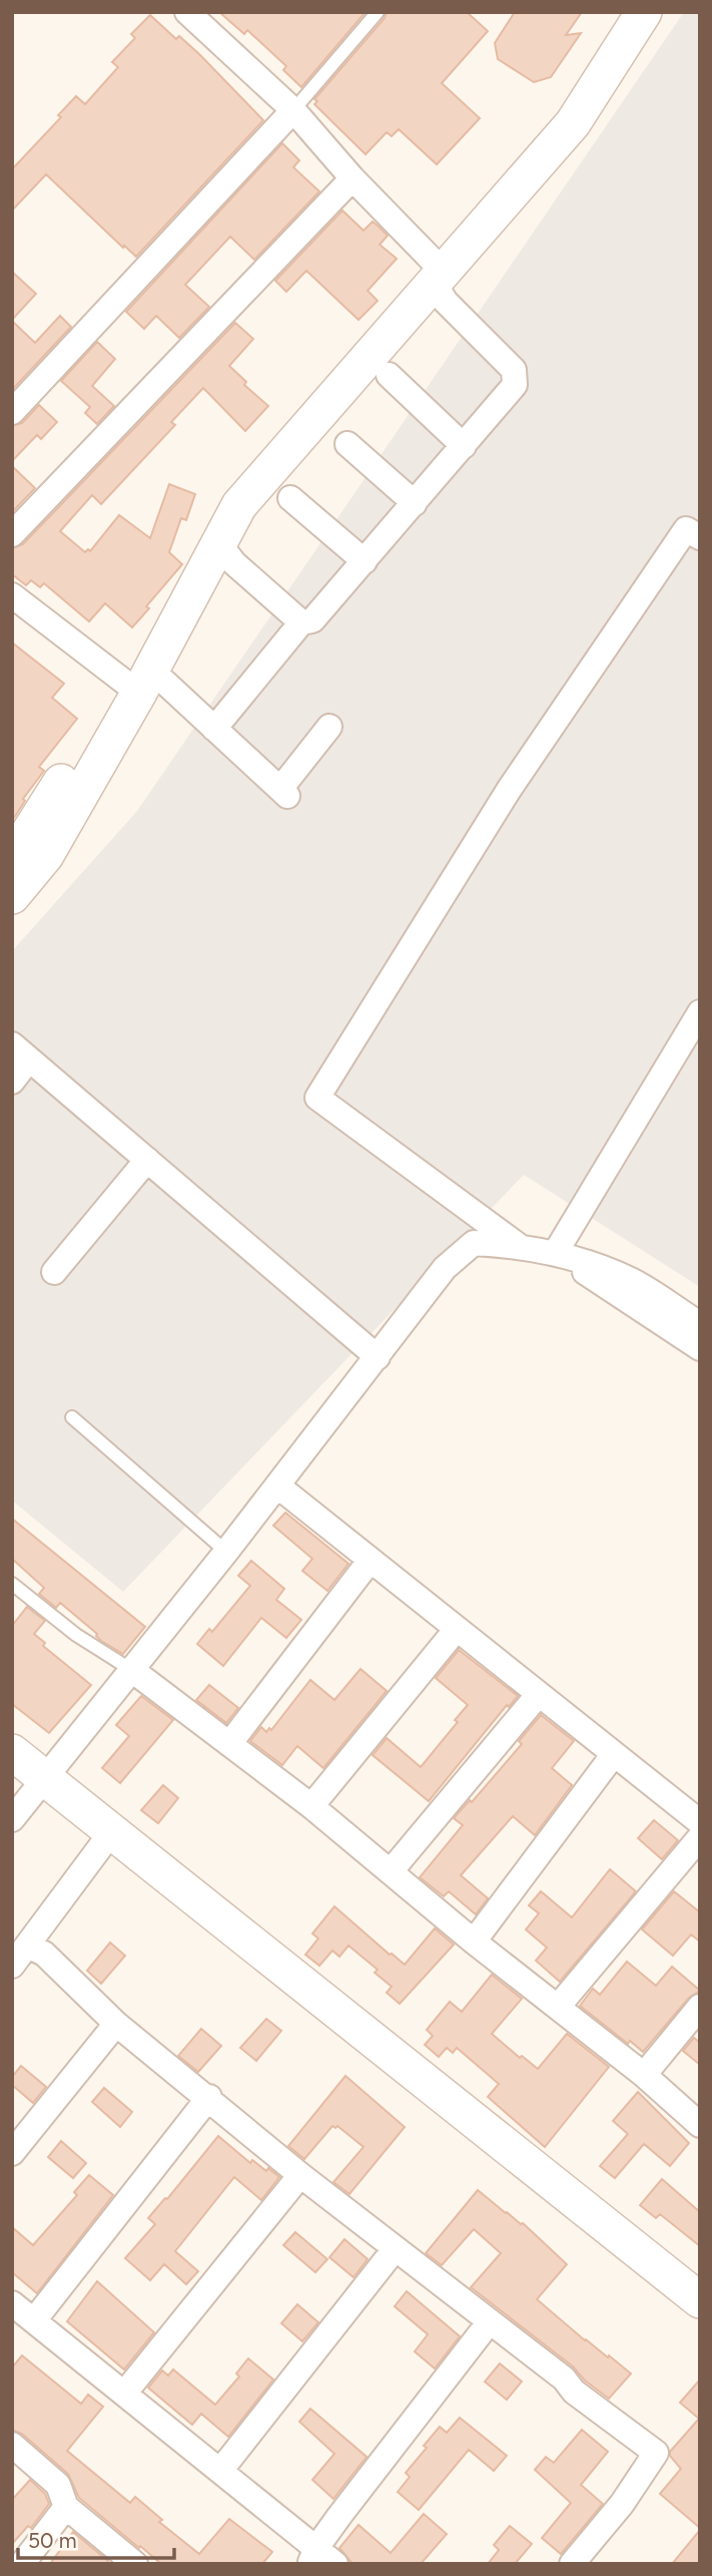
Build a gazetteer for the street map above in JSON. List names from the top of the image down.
{
  "scale_bar": "50 m"
}
